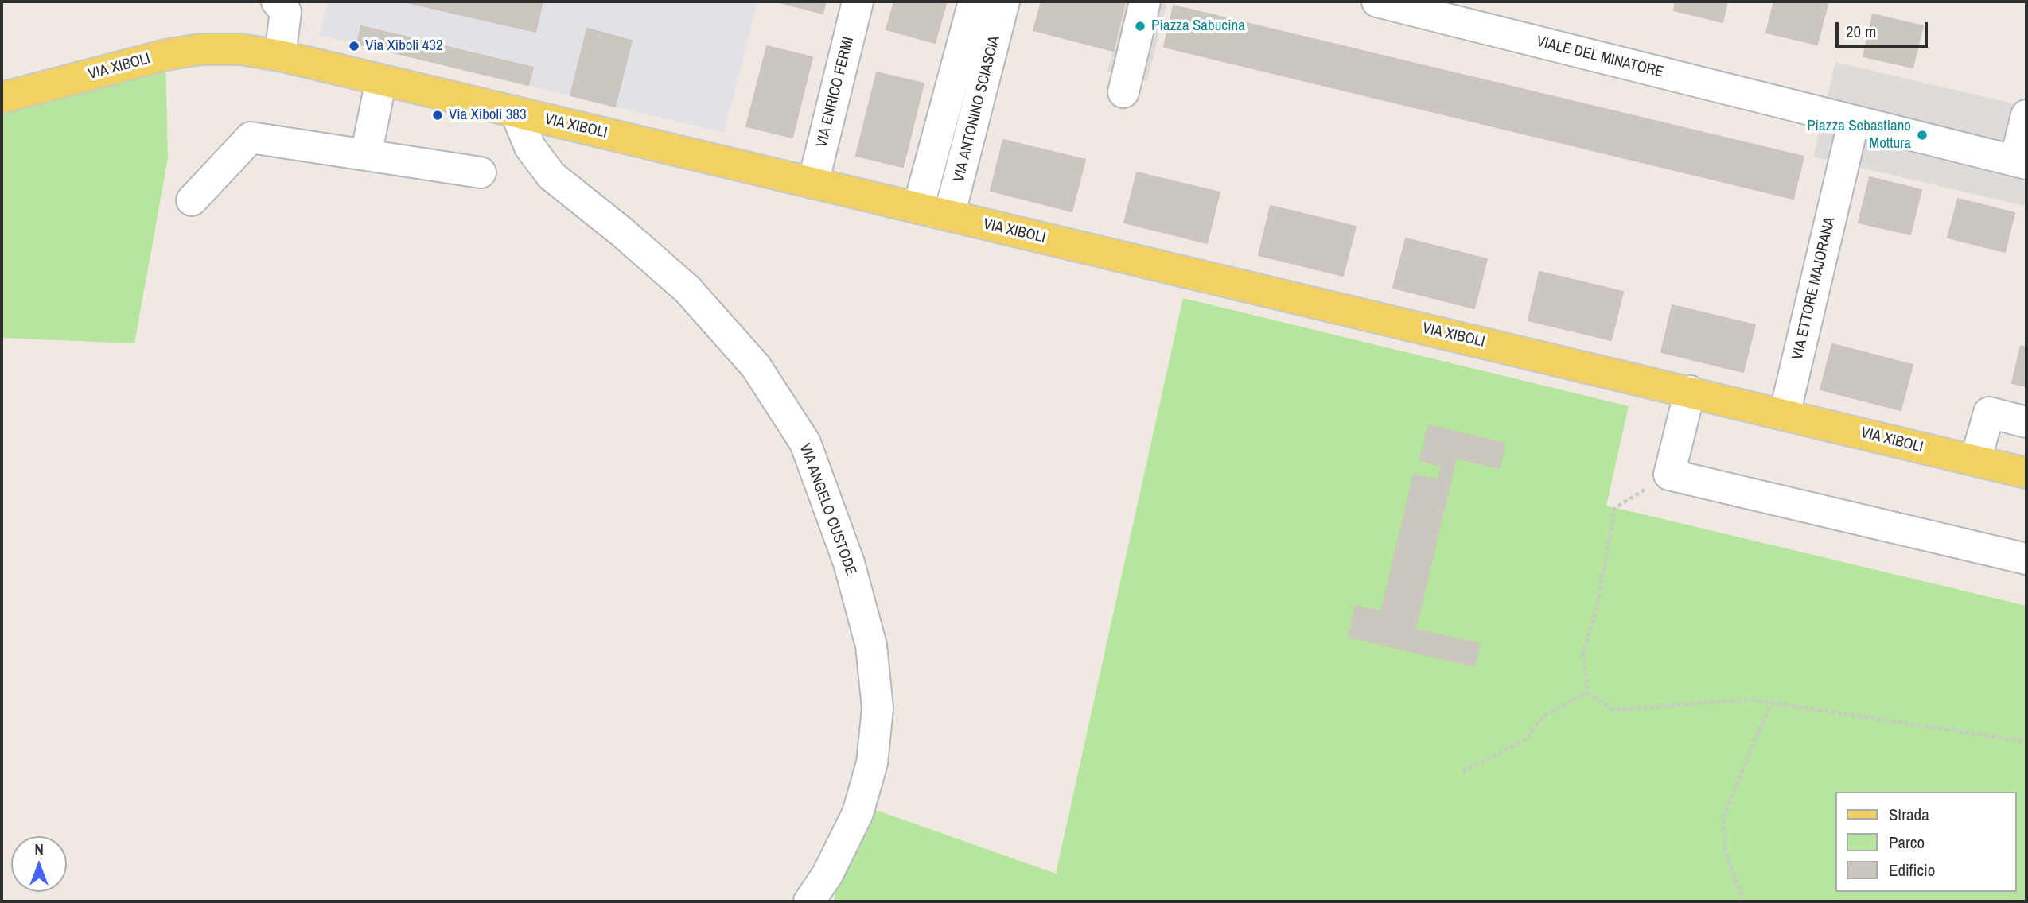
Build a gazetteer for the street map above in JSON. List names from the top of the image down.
{
  "streets": {
    "main road": ["VIA XIBOLI"],
    "street": [
      "VIALE DEL MINATORE",
      "VIA ENRICO FERMI",
      "VIA ANTONINO SCIASCIA",
      "VIA ETTORE MAJORANA",
      "VIA ANGELO CUSTODE"
    ]
  },
  "crossings": [
    ["VIALE DEL MINATORE", "VIA ETTORE MAJORANA"],
    ["VIA XIBOLI", "VIA ENRICO FERMI"],
    ["VIA XIBOLI", "VIA ANTONINO SCIASCIA"],
    ["VIA XIBOLI", "VIA ETTORE MAJORANA"],
    ["VIA XIBOLI", "VIA ANGELO CUSTODE"]
  ],
  "places": [
    "Piazza Sabucina",
    "Via Xiboli 432",
    "Via Xiboli 383",
    "Piazza Sebastiano Mottura"
  ],
  "legend": ["Strada", "Parco", "Edificio"],
  "scale_bar": "20 m",
  "north": "top"
}
